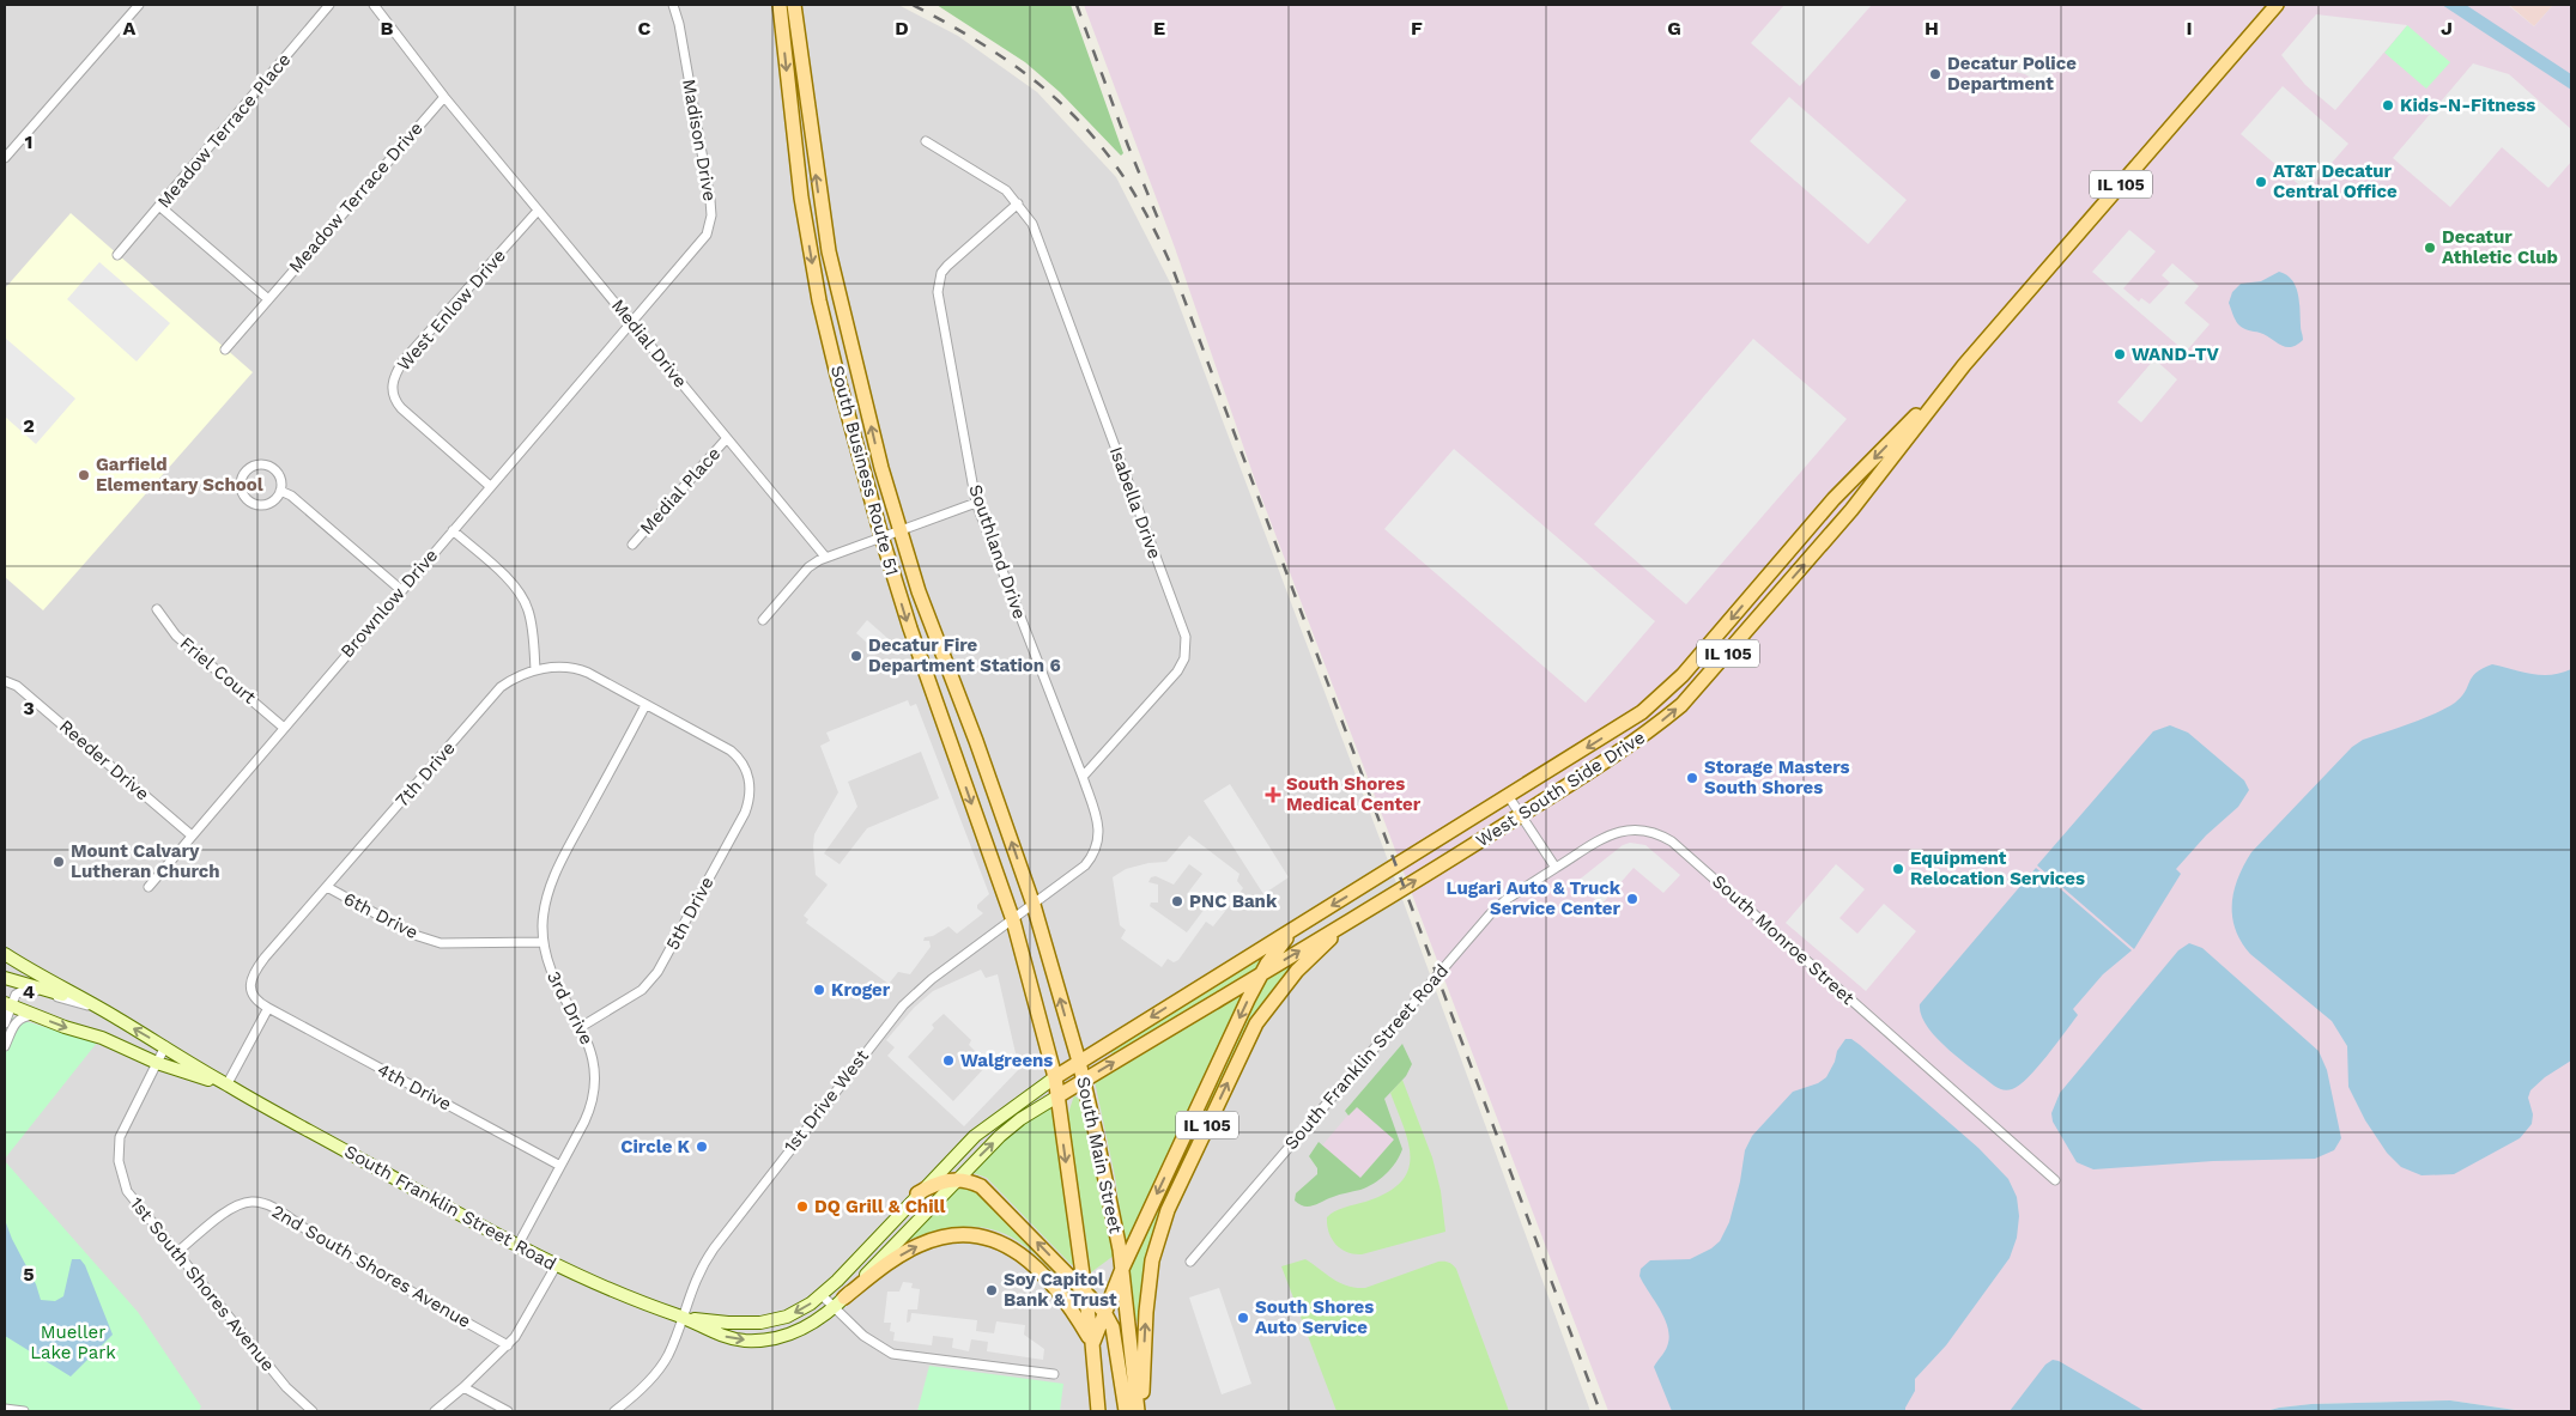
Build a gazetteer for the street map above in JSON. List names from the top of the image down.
{
  "streets": {
    "main road": [
      "IL 105",
      "South Business Route 51",
      "West South Side Drive",
      "South Franklin Street Road",
      "South Main Street"
    ],
    "street": [
      "Meadow Terrace Place",
      "Madison Drive",
      "Meadow Terrace Drive",
      "West Enlow Drive",
      "Medial Drive",
      "Medial Place",
      "Isabella Drive",
      "Southland Drive",
      "Brownlow Drive",
      "Friel Court",
      "Reeder Drive",
      "7th Drive",
      "5th Drive",
      "6th Drive",
      "South Monroe Street",
      "3rd Drive",
      "4th Drive",
      "1st Drive West",
      "2nd South Shores Avenue",
      "1st South Shores Avenue"
    ]
  },
  "crossings": [
    ["Madison Drive", "Medial Drive"],
    ["Madison Drive", "Brownlow Drive"],
    ["IL 105", "West South Side Drive"],
    ["IL 105", "South Main Street"],
    ["Meadow Terrace Drive", "Medial Drive"],
    ["West Enlow Drive", "Medial Drive"],
    ["West Enlow Drive", "Brownlow Drive"],
    ["Medial Drive", "Medial Place"],
    ["Medial Drive", "Brownlow Drive"],
    ["South Business Route 51", "Southland Drive"],
    ["South Business Route 51", "1st Drive West"],
    ["South Business Route 51", "South Main Street"],
    ["Isabella Drive", "Southland Drive"],
    ["Southland Drive", "1st Drive West"],
    ["Southland Drive", "South Main Street"],
    ["Brownlow Drive", "Friel Court"],
    ["Brownlow Drive", "Reeder Drive"],
    ["7th Drive", "5th Drive"],
    ["7th Drive", "6th Drive"],
    ["7th Drive", "3rd Drive"],
    ["7th Drive", "4th Drive"],
    ["West South Side Drive", "South Franklin Street Road"],
    ["West South Side Drive", "South Main Street"],
    ["5th Drive", "3rd Drive"],
    ["6th Drive", "3rd Drive"],
    ["South Monroe Street", "South Franklin Street Road"],
    ["3rd Drive", "South Franklin Street Road"],
    ["3rd Drive", "4th Drive"],
    ["South Franklin Street Road", "1st Drive West"],
    ["South Franklin Street Road", "South Main Street"],
    ["South Franklin Street Road", "1st South Shores Avenue"],
    ["1st Drive West", "South Main Street"],
    ["2nd South Shores Avenue", "1st South Shores Avenue"]
  ],
  "parks": ["Mueller Lake Park"],
  "places": {
    "other": [
      "Decatur Police Department",
      "Kids-N-Fitness",
      "AT&T Decatur Central Office",
      "Decatur Athletic Club",
      "WAND-TV",
      "Garfield Elementary School",
      "Decatur Fire Department Station 6",
      "Storage Masters South Shores",
      "Mount Calvary Lutheran Church",
      "Equipment Relocation Services",
      "Lugari Auto & Truck Service Center",
      "PNC Bank",
      "Kroger",
      "Walgreens",
      "Circle K",
      "DQ Grill & Chill",
      "Soy Capitol Bank & Trust",
      "South Shores Auto Service"
    ],
    "health": ["South Shores Medical Center"]
  },
  "grid": {
    "columns": [
      "A",
      "B",
      "C",
      "D",
      "E",
      "F",
      "G",
      "H",
      "I",
      "J"
    ],
    "rows": [
      "1",
      "2",
      "3",
      "4",
      "5"
    ]
  }
}
